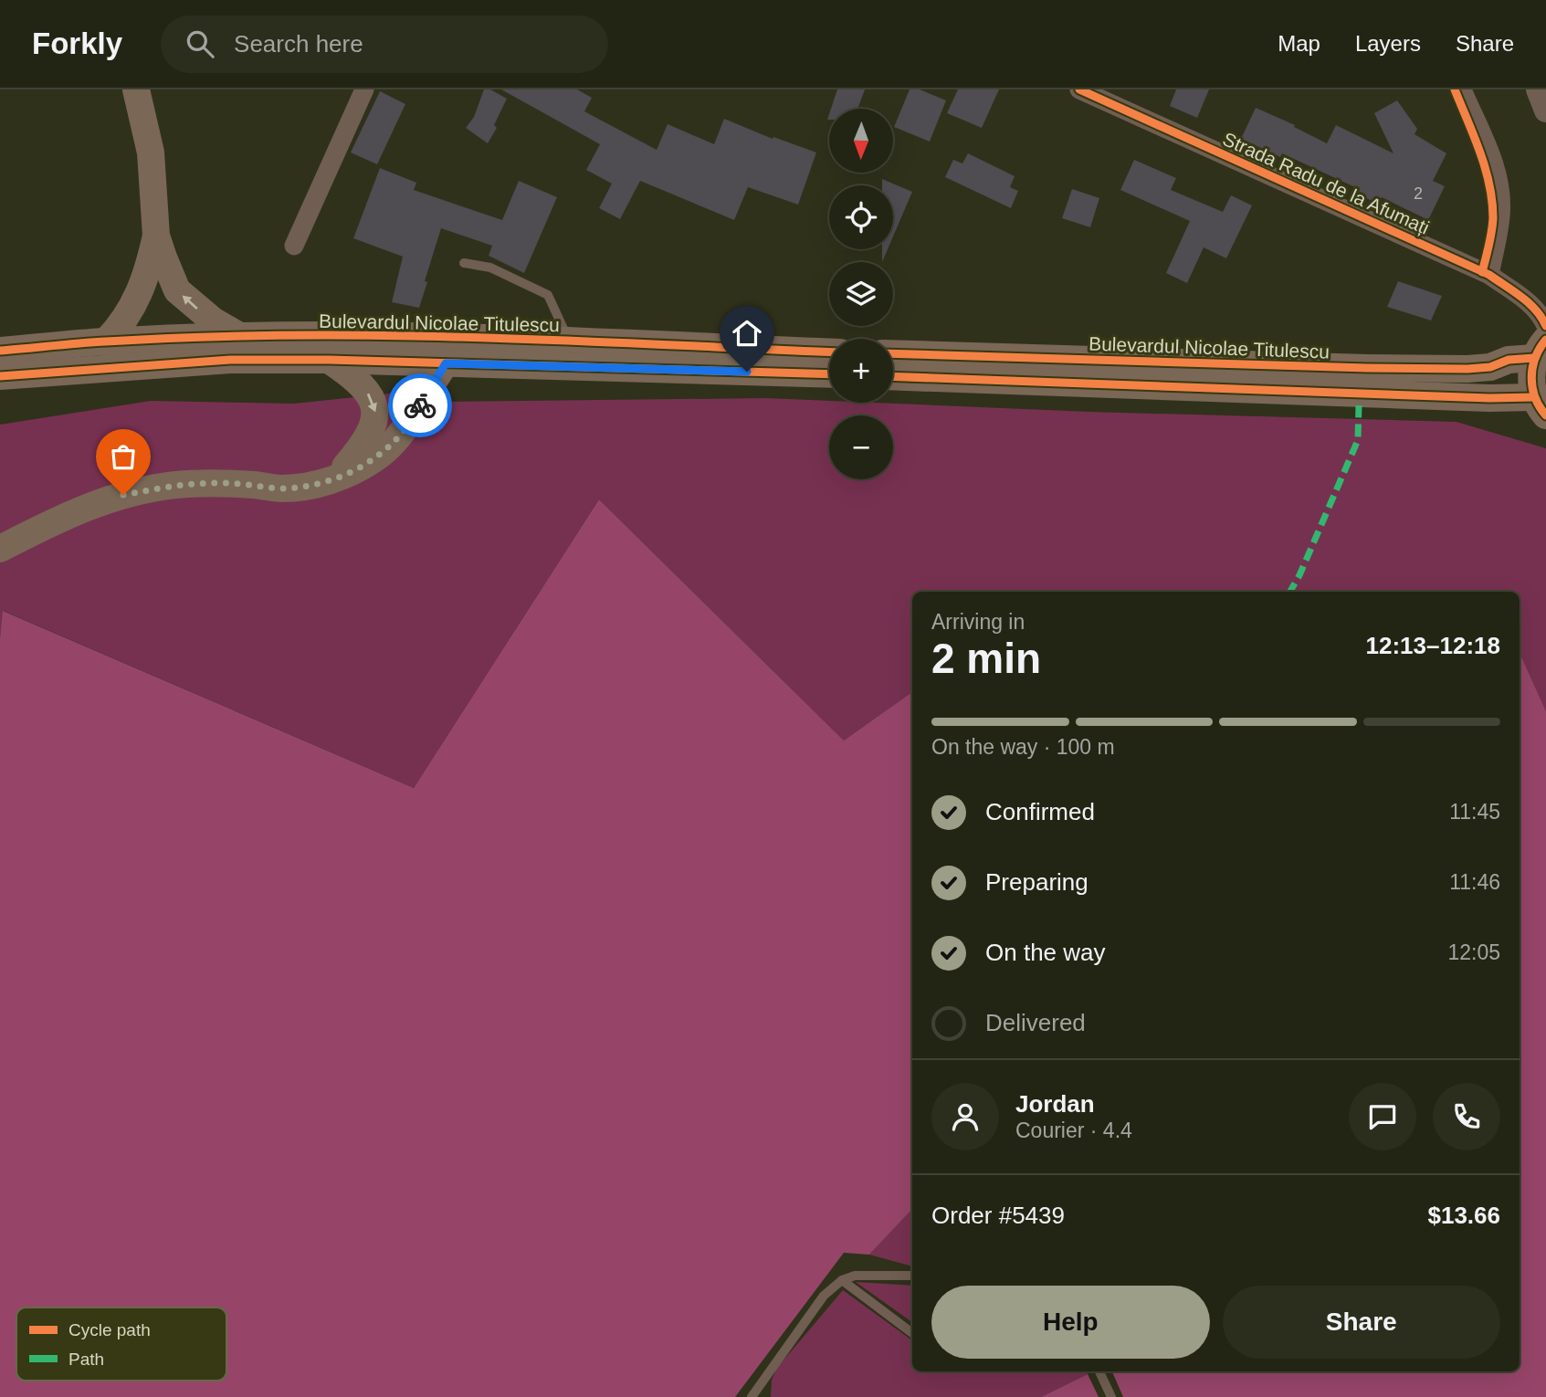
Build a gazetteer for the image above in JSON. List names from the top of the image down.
{
  "streets": {
    "main road": ["Bulevardul Nicolae Titulescu"],
    "street": ["Strada Radu de la Afumați"]
  },
  "house_numbers": ["2"],
  "legend": ["Cycle path", "Path"],
  "north": "bottom",
  "page": {
    "header": "Forkly",
    "search": "Search here",
    "nav": ["Map", "Layers", "Share"],
    "map_buttons": ["+", "−"],
    "heading": ["2 min", "Arriving in", "12:13–12:18"],
    "panel": [
      "Jordan",
      "Courier · 4.4",
      "Order #5439",
      "$13.66"
    ],
    "bar": "On the way · 100 m",
    "list": [
      ["Confirmed", "11:45"],
      ["Preparing", "11:46"],
      ["On the way", "12:05"],
      "Delivered"
    ],
    "buttons": ["Help", "Share"]
  }
}
